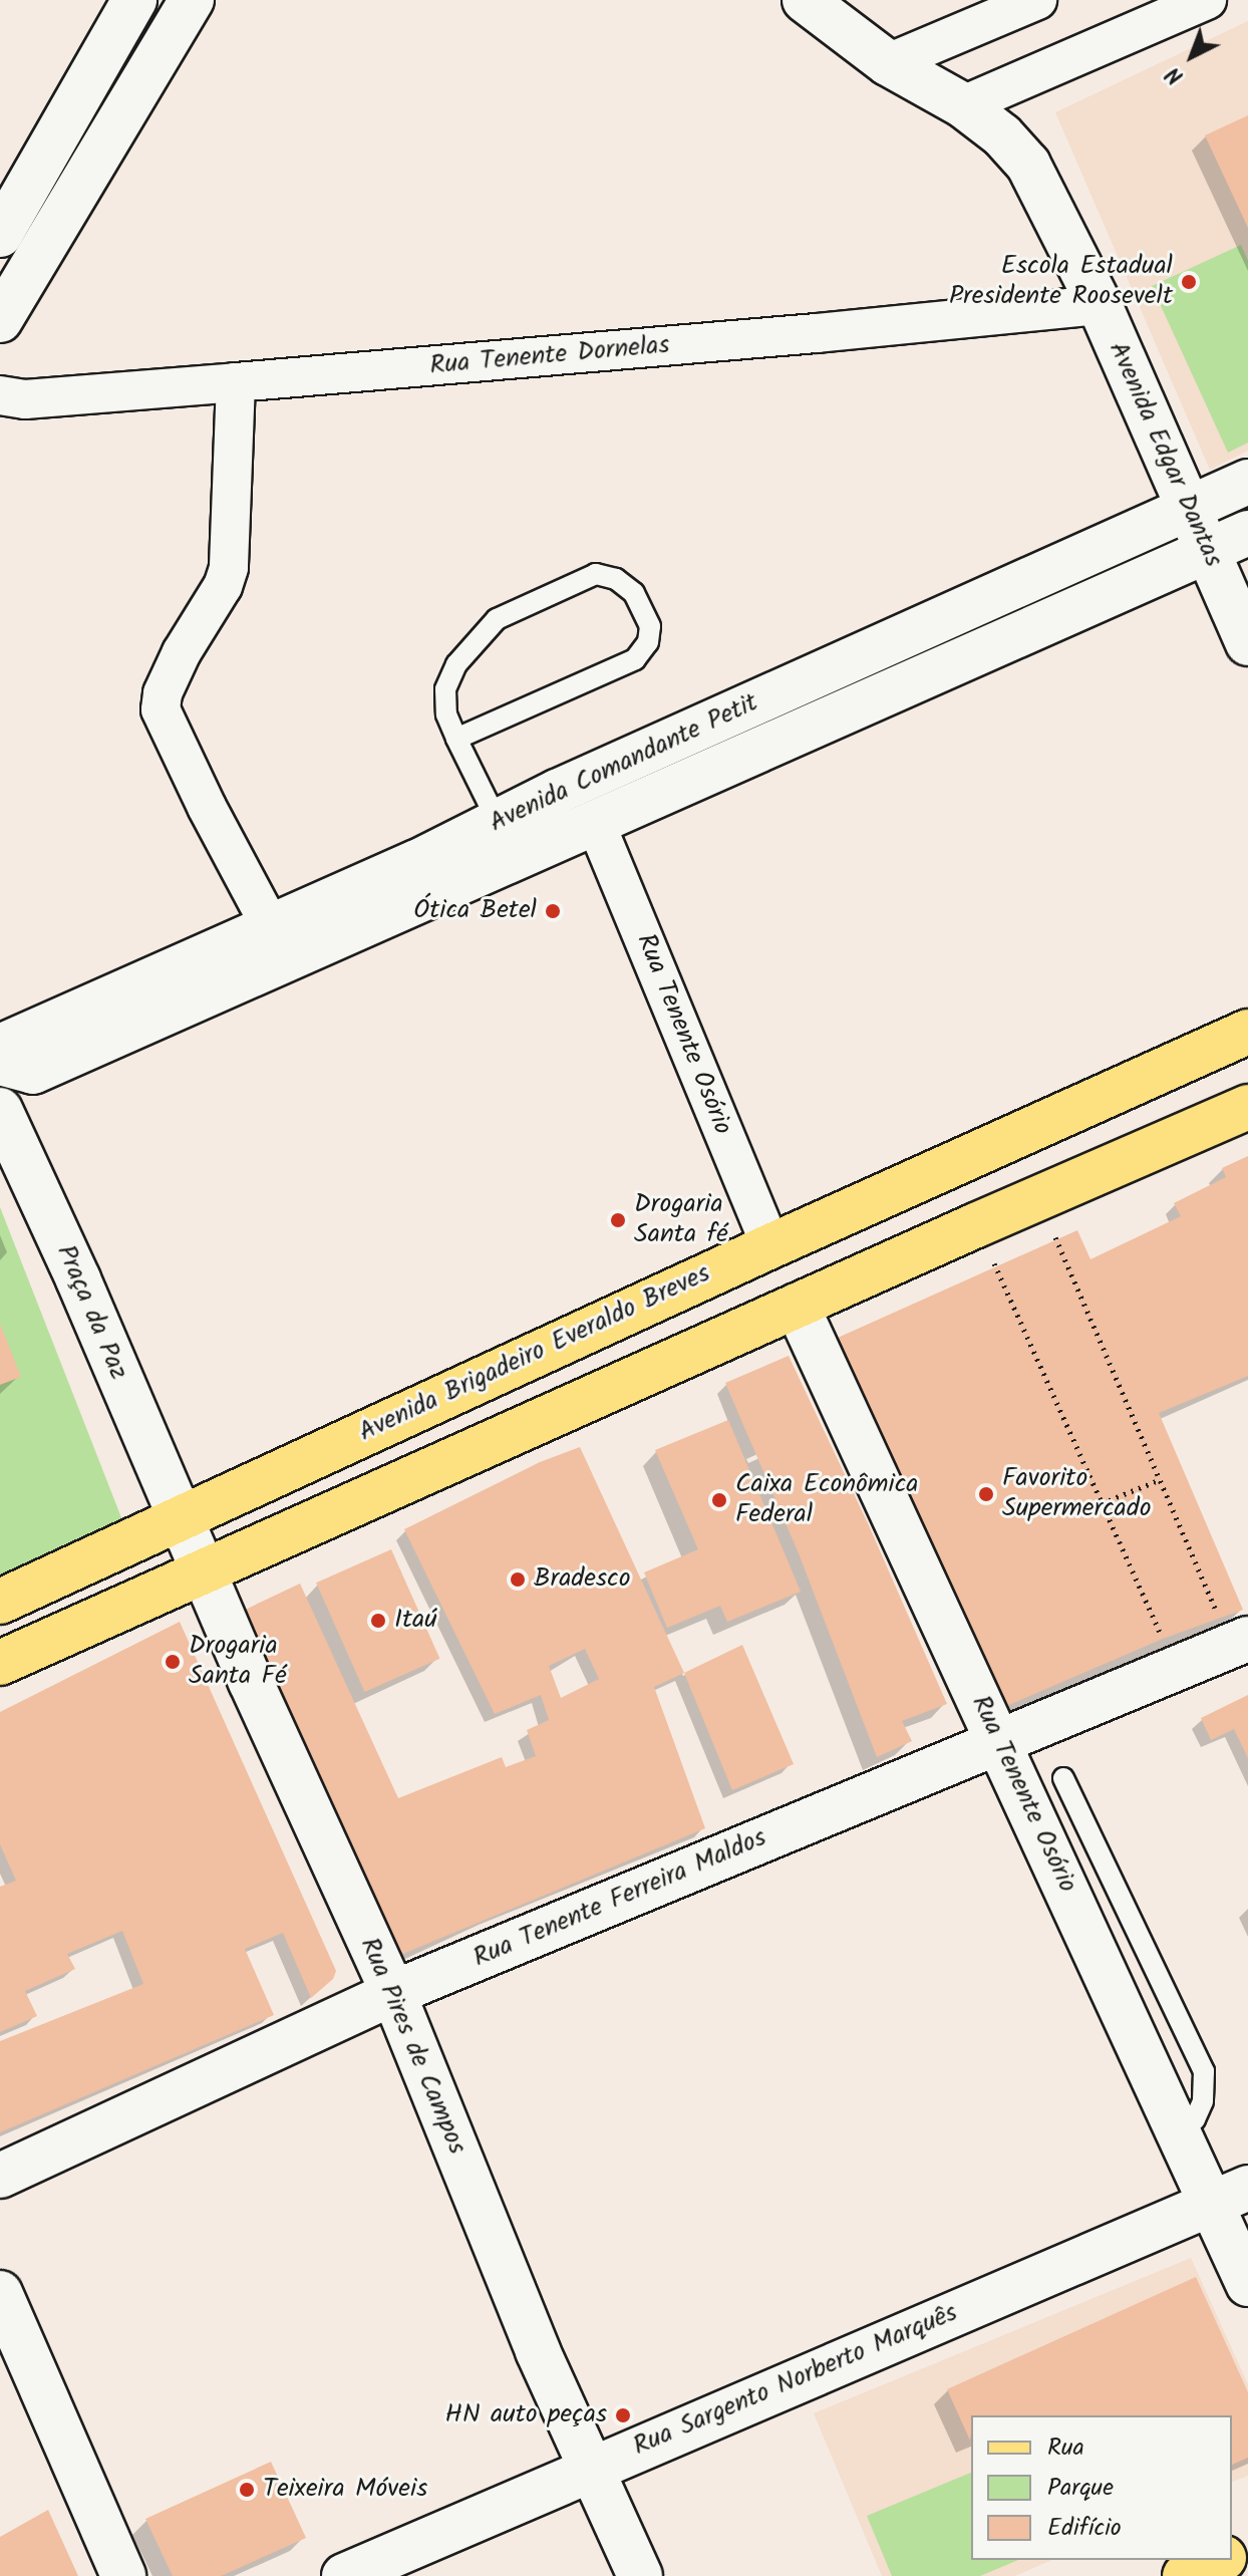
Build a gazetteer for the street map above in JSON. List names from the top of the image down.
{
  "streets": {
    "main road": ["Avenida Brigadeiro Everaldo Breves"],
    "street": [
      "Rua Tenente Dornelas",
      "Avenida Edgar Dantas",
      "Avenida Comandante Petit",
      "Rua Tenente Osório",
      "Praça da Paz",
      "Rua Tenente Ferreira Maldos",
      "Rua Pires de Campos",
      "Rua Sargento Norberto Marquês"
    ]
  },
  "crossings": [
    ["Rua Tenente Dornelas", "Avenida Edgar Dantas"],
    ["Avenida Edgar Dantas", "Avenida Comandante Petit"],
    ["Avenida Comandante Petit", "Rua Tenente Osório"],
    ["Rua Tenente Osório", "Avenida Brigadeiro Everaldo Breves"],
    ["Rua Tenente Osório", "Rua Tenente Ferreira Maldos"],
    ["Rua Tenente Osório", "Rua Sargento Norberto Marquês"],
    ["Praça da Paz", "Avenida Brigadeiro Everaldo Breves"],
    ["Praça da Paz", "Rua Pires de Campos"],
    ["Avenida Brigadeiro Everaldo Breves", "Rua Pires de Campos"],
    ["Rua Tenente Ferreira Maldos", "Rua Pires de Campos"],
    ["Rua Pires de Campos", "Rua Sargento Norberto Marquês"]
  ],
  "places": [
    "Escola Estadual Presidente Roosevelt",
    "Ótica Betel",
    "Drogaria Santa fé",
    "Favorito Supermercado",
    "Caixa Econômica Federal",
    "Bradesco",
    "Itaú",
    "Drogaria Santa Fé",
    "HN auto peças",
    "Teixeira Móveis"
  ],
  "legend": ["Rua", "Parque", "Edifício"],
  "north": "bottom left"
}
